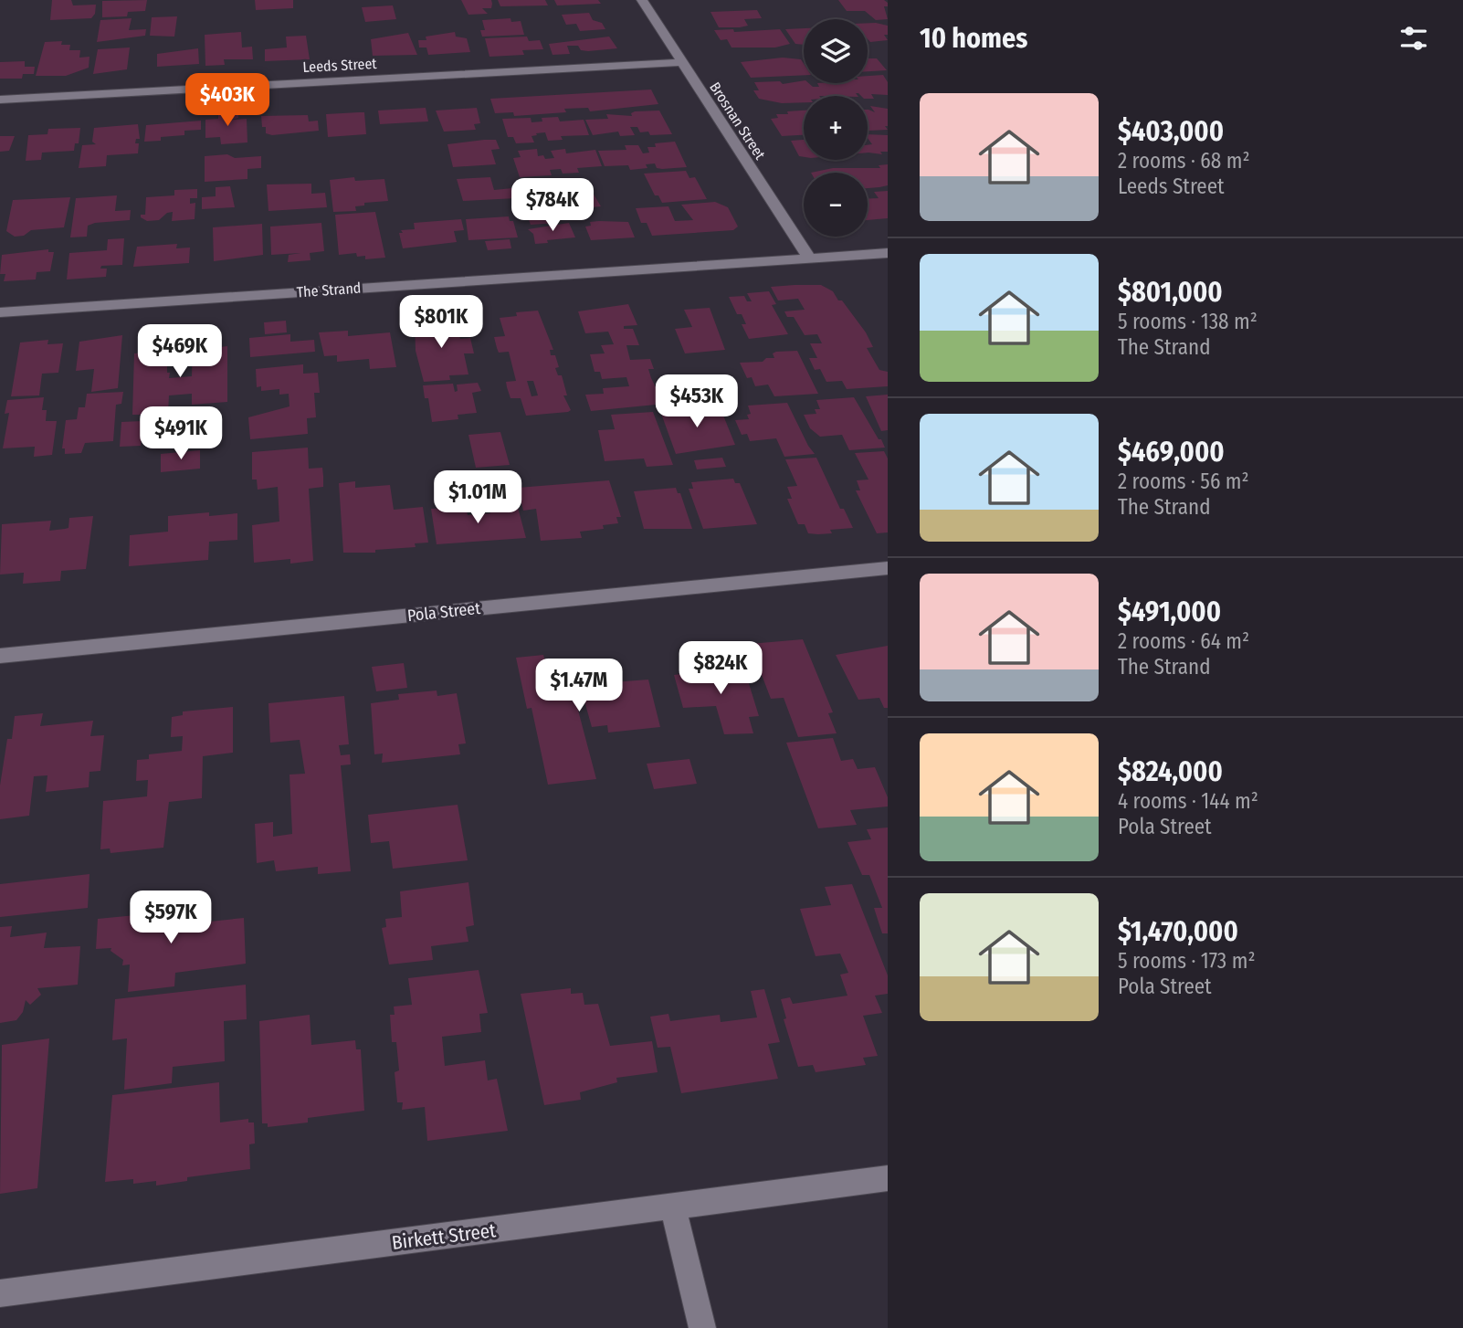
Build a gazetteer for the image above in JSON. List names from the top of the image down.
{
  "streets": {
    "street": [
      "Leeds Street",
      "Brosnan Street",
      "The Strand",
      "Pola Street",
      "Birkett Street"
    ]
  },
  "crossings": [
    ["Leeds Street", "Brosnan Street"],
    ["Brosnan Street", "The Strand"]
  ],
  "page": {
    "heading": "10 homes",
    "map_buttons": ["+", "−"],
    "price": [
      "$403K",
      "$784K",
      "$801K",
      "$469K",
      "$453K",
      "$491K",
      "$1.01M",
      "$824K",
      "$1.47M",
      "$597K"
    ],
    "list": [
      {
        "name": "$403,000",
        "note": "2 rooms · 68 m² · Leeds Street"
      },
      {
        "name": "$801,000",
        "note": "5 rooms · 138 m² · The Strand"
      },
      {
        "name": "$469,000",
        "note": "2 rooms · 56 m² · The Strand"
      },
      {
        "name": "$491,000",
        "note": "2 rooms · 64 m² · The Strand"
      },
      {
        "name": "$824,000",
        "note": "4 rooms · 144 m² · Pola Street"
      },
      {
        "name": "$1,470,000",
        "note": "5 rooms · 173 m² · Pola Street"
      }
    ]
  }
}
